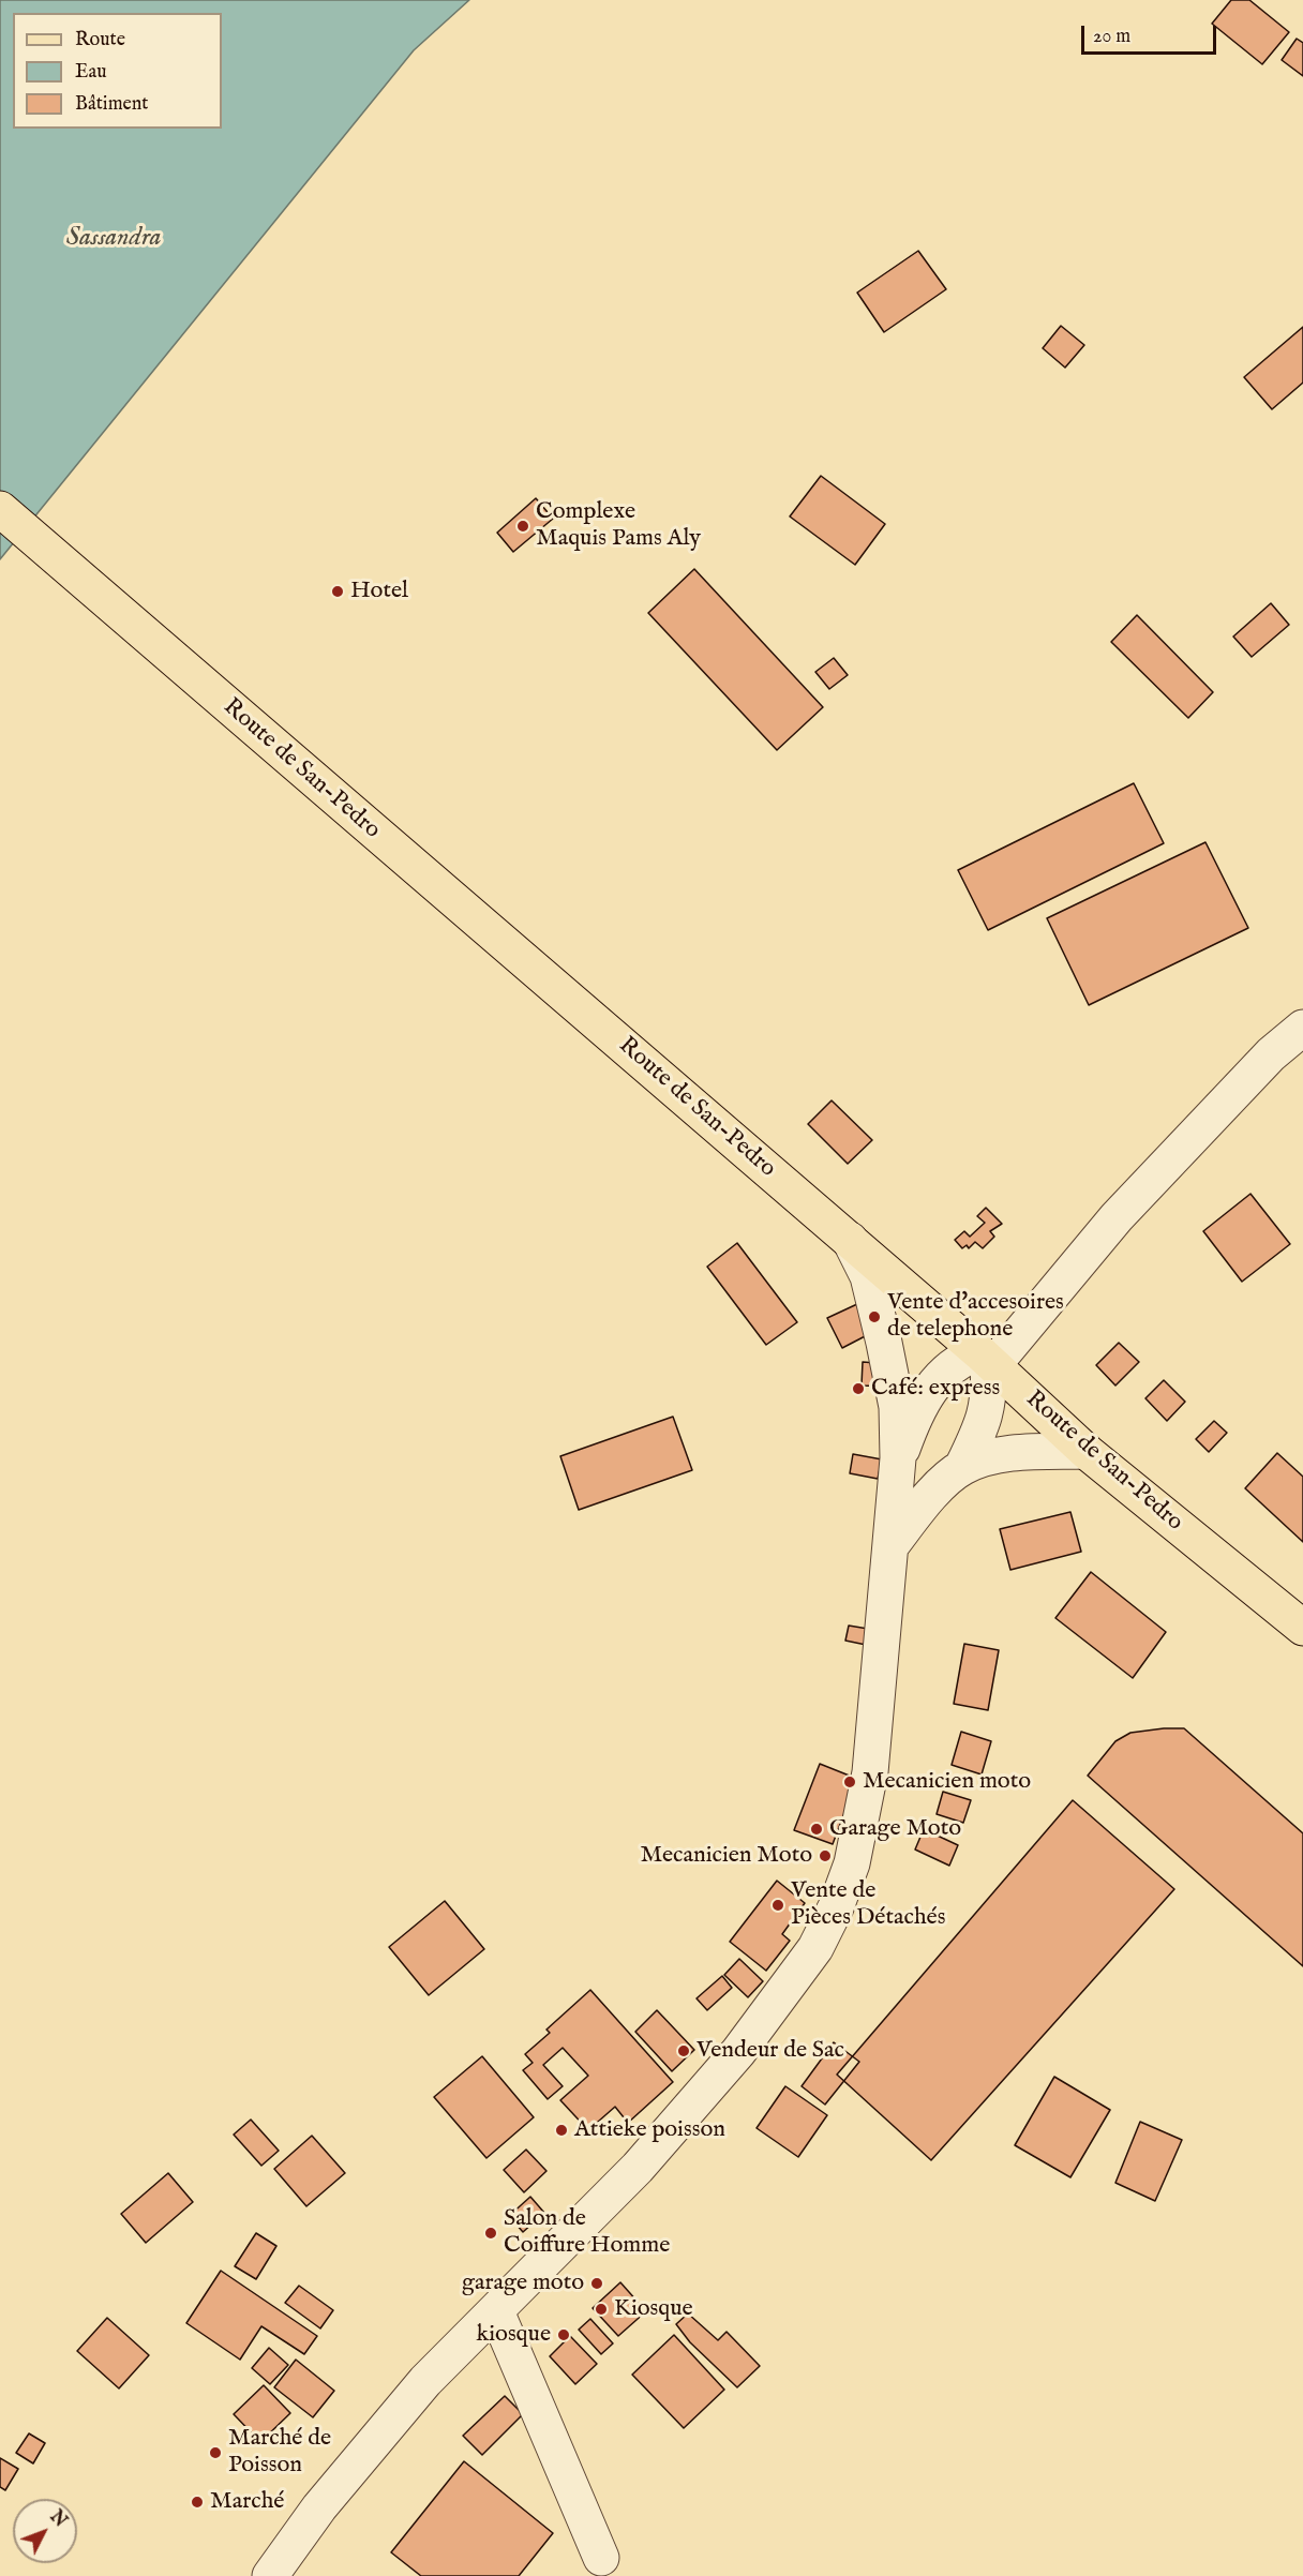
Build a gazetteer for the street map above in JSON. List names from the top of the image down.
{
  "streets": {
    "main road": ["Route de San-Pedro"]
  },
  "water": ["Sassandra"],
  "places": [
    "Complexe Maquis Pams Aly",
    "Hotel",
    "Vente d'accesoires de telephone",
    "Café: express",
    "Mecanicien moto",
    "Garage Moto",
    "Mecanicien Moto",
    "Vente de Pièces Détachés",
    "Vendeur de Sac",
    "Attieke poisson",
    "Salon de Coiffure Homme",
    "garage moto",
    "Kiosque",
    "kiosque",
    "Marché de Poisson",
    "Marché"
  ],
  "legend": ["Route", "Eau", "Bâtiment"],
  "scale_bar": "20 m",
  "north": "top right"
}
